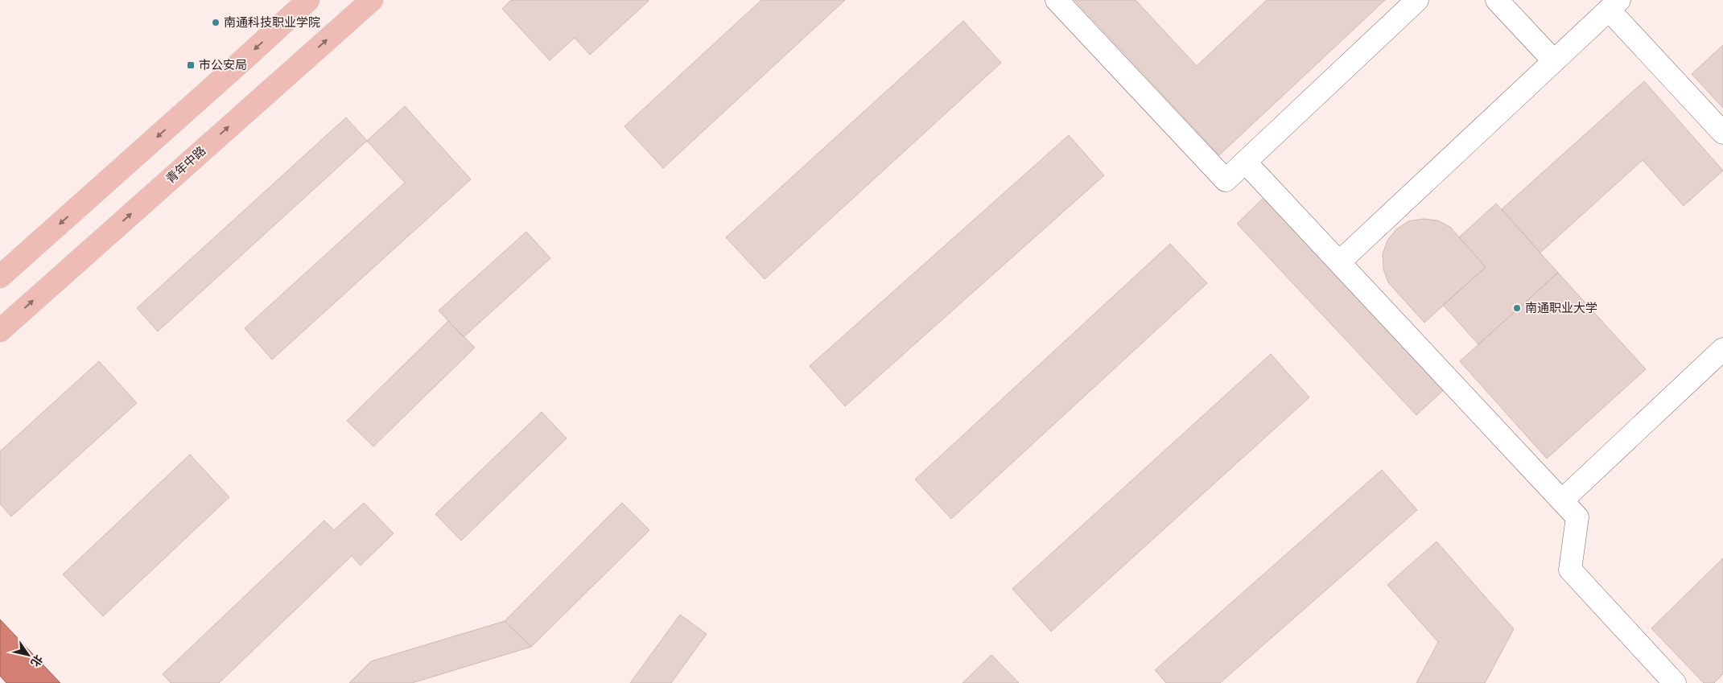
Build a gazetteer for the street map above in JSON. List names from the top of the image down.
{
  "streets": {
    "main road": ["青年中路"]
  },
  "places": {
    "other": ["南通科技职业学院", "南通职业大学"],
    "transit": ["市公安局"]
  },
  "north": "bottom right"
}
